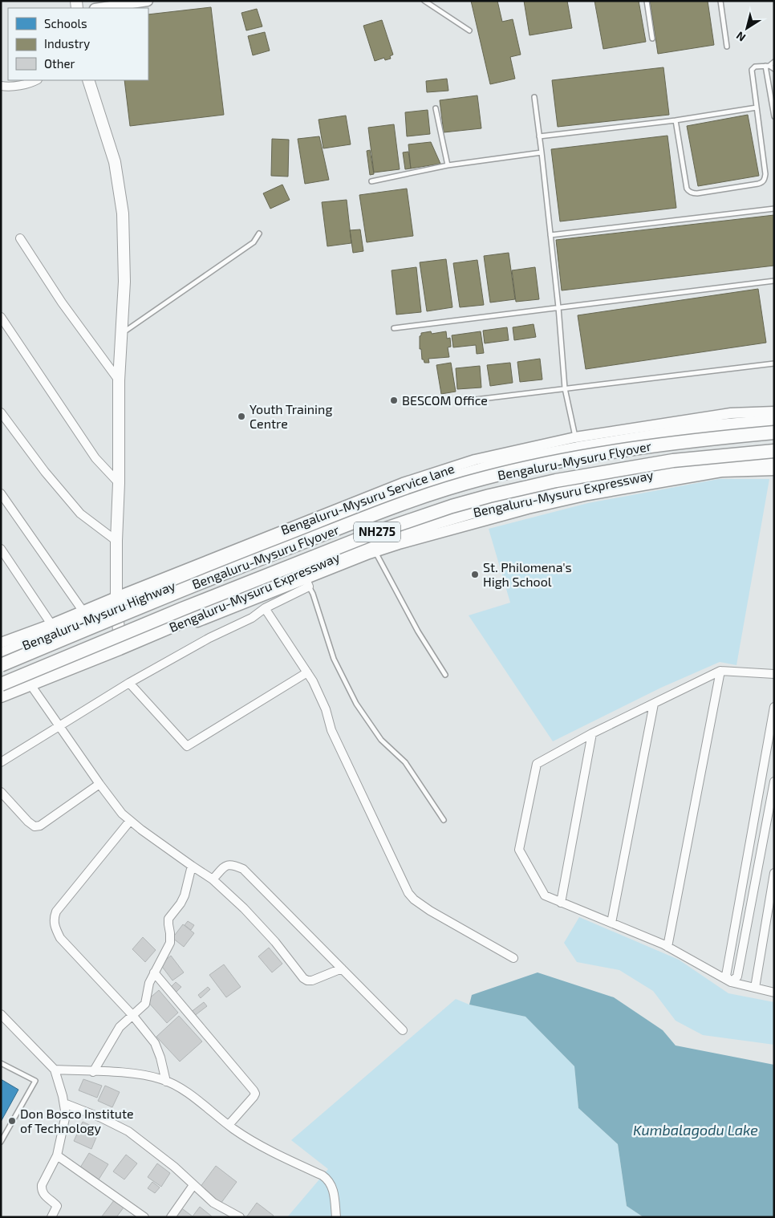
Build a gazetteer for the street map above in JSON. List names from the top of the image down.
{
  "streets": {
    "highway": [
      "Bengaluru-Mysuru Flyover",
      "Bengaluru-Mysuru Expressway",
      "NH275",
      "Bengaluru-Mysuru Highway"
    ]
  },
  "crossings": [
    ["NH275", "Bengaluru-Mysuru Highway"]
  ],
  "water": ["Kumbalagodu Lake"],
  "places": [
    "BESCOM Office",
    "Youth Training Centre",
    "St. Philomena's High School",
    "Don Bosco Institute of Technology"
  ],
  "legend": ["Schools", "Industry", "Other"],
  "north": "bottom left"
}
